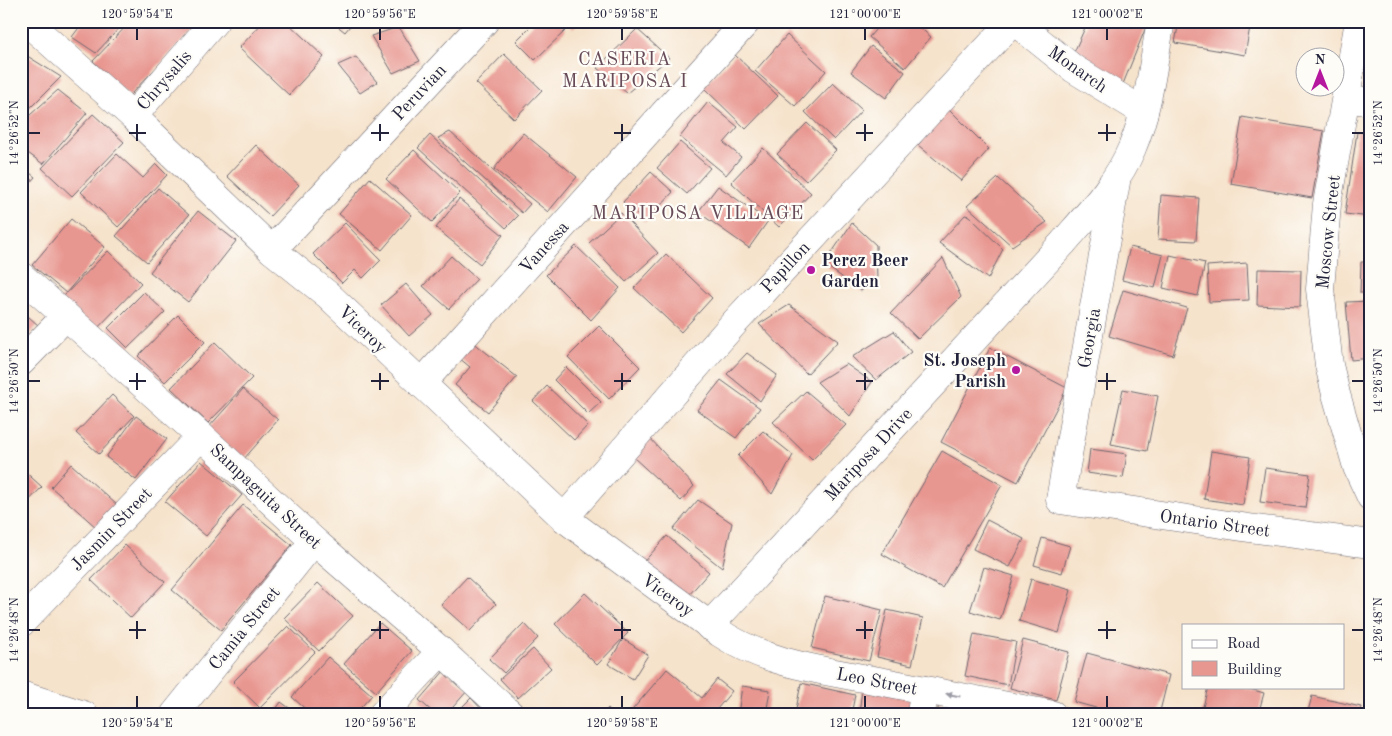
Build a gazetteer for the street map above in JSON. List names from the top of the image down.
{
  "streets": {
    "street": [
      "Monarch",
      "Chrysalis",
      "Peruvian",
      "Moscow Street",
      "Vanessa",
      "Papillon",
      "Viceroy",
      "Georgia",
      "Mariposa Drive",
      "Sampaguita Street",
      "Ontario Street",
      "Jasmin Street",
      "Camia Street",
      "Leo Street"
    ]
  },
  "crossings": [
    ["Monarch", "Papillon"],
    ["Monarch", "Mariposa Drive"],
    ["Chrysalis", "Viceroy"],
    ["Peruvian", "Viceroy"],
    ["Vanessa", "Viceroy"],
    ["Papillon", "Viceroy"],
    ["Viceroy", "Mariposa Drive"],
    ["Viceroy", "Leo Street"],
    ["Georgia", "Mariposa Drive"],
    ["Georgia", "Ontario Street"],
    ["Mariposa Drive", "Leo Street"],
    ["Sampaguita Street", "Jasmin Street"],
    ["Sampaguita Street", "Camia Street"]
  ],
  "one_way": ["Leo Street"],
  "districts": ["CASERIA MARIPOSA I", "MARIPOSA VILLAGE"],
  "places": ["Perez Beer Garden", "St. Joseph Parish"],
  "legend": ["Road", "Building"],
  "north": "top",
  "coordinates": [
    "120°59'54\"E",
    "120°59'56\"E",
    "120°59'58\"E",
    "121°00'00\"E",
    "121°00'02\"E",
    "14°26'52\"N",
    "14°26'50\"N",
    "14°26'48\"N"
  ]
}
